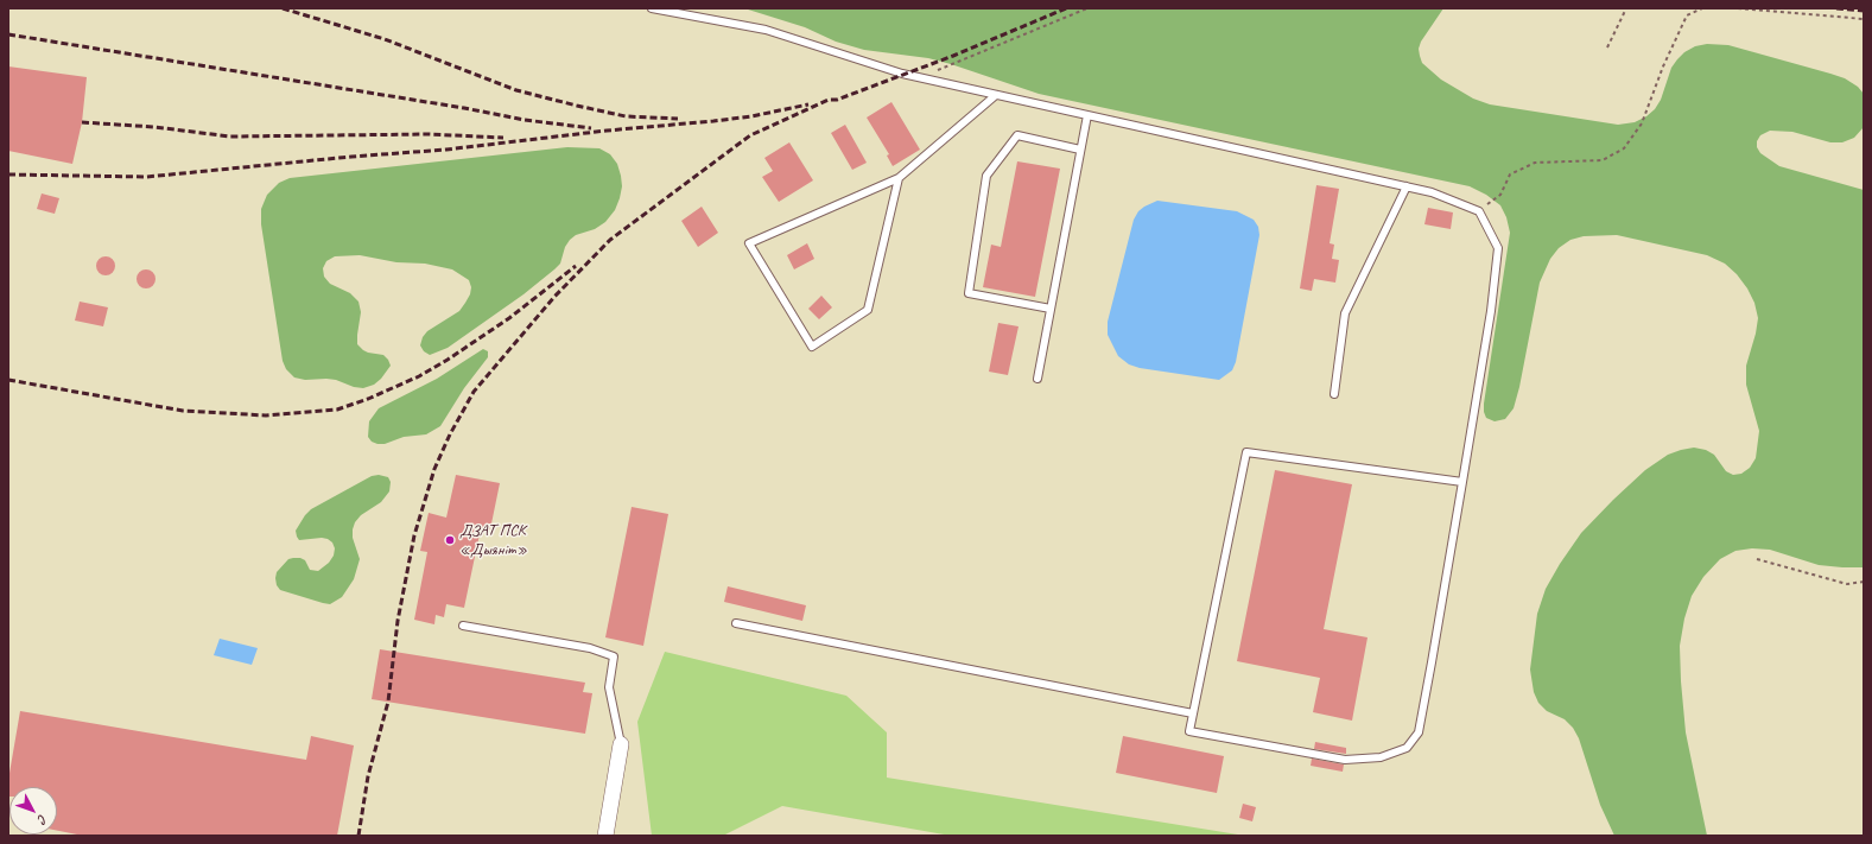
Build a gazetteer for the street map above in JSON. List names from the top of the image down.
{
  "places": ["ДЗАТ ПСК «Дыяніт»"],
  "north": "bottom right"
}
